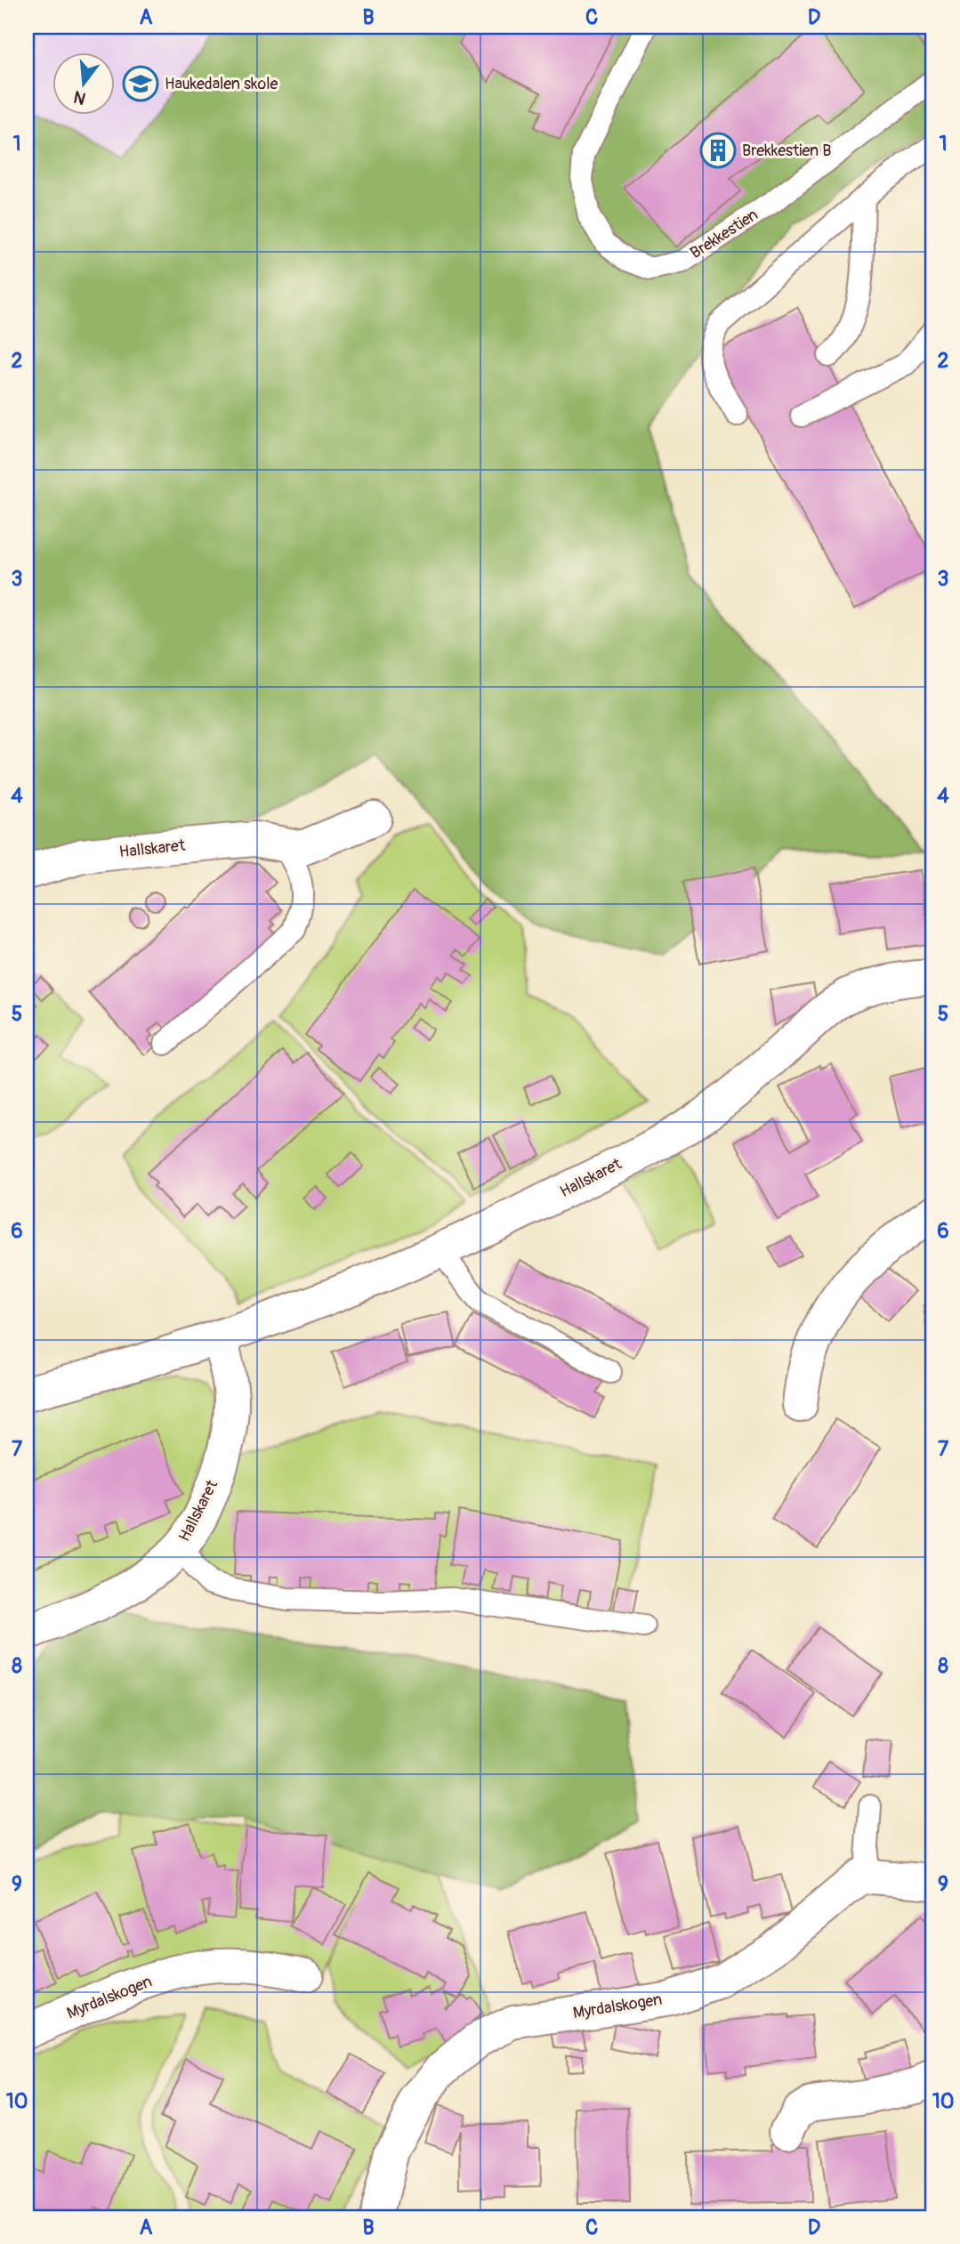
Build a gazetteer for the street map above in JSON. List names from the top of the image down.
{
  "streets": {
    "street": ["Hallskaret", "Myrdalskogen"],
    "lane": ["Brekkestien"]
  },
  "places": {
    "school or university": ["Haukedalen skole"],
    "building": ["Brekkestien B"]
  },
  "north": "bottom",
  "grid": {
    "columns": [
      "A",
      "B",
      "C",
      "D"
    ],
    "rows": [
      "1",
      "2",
      "3",
      "4",
      "5",
      "6",
      "7",
      "8",
      "9",
      "10"
    ]
  }
}
